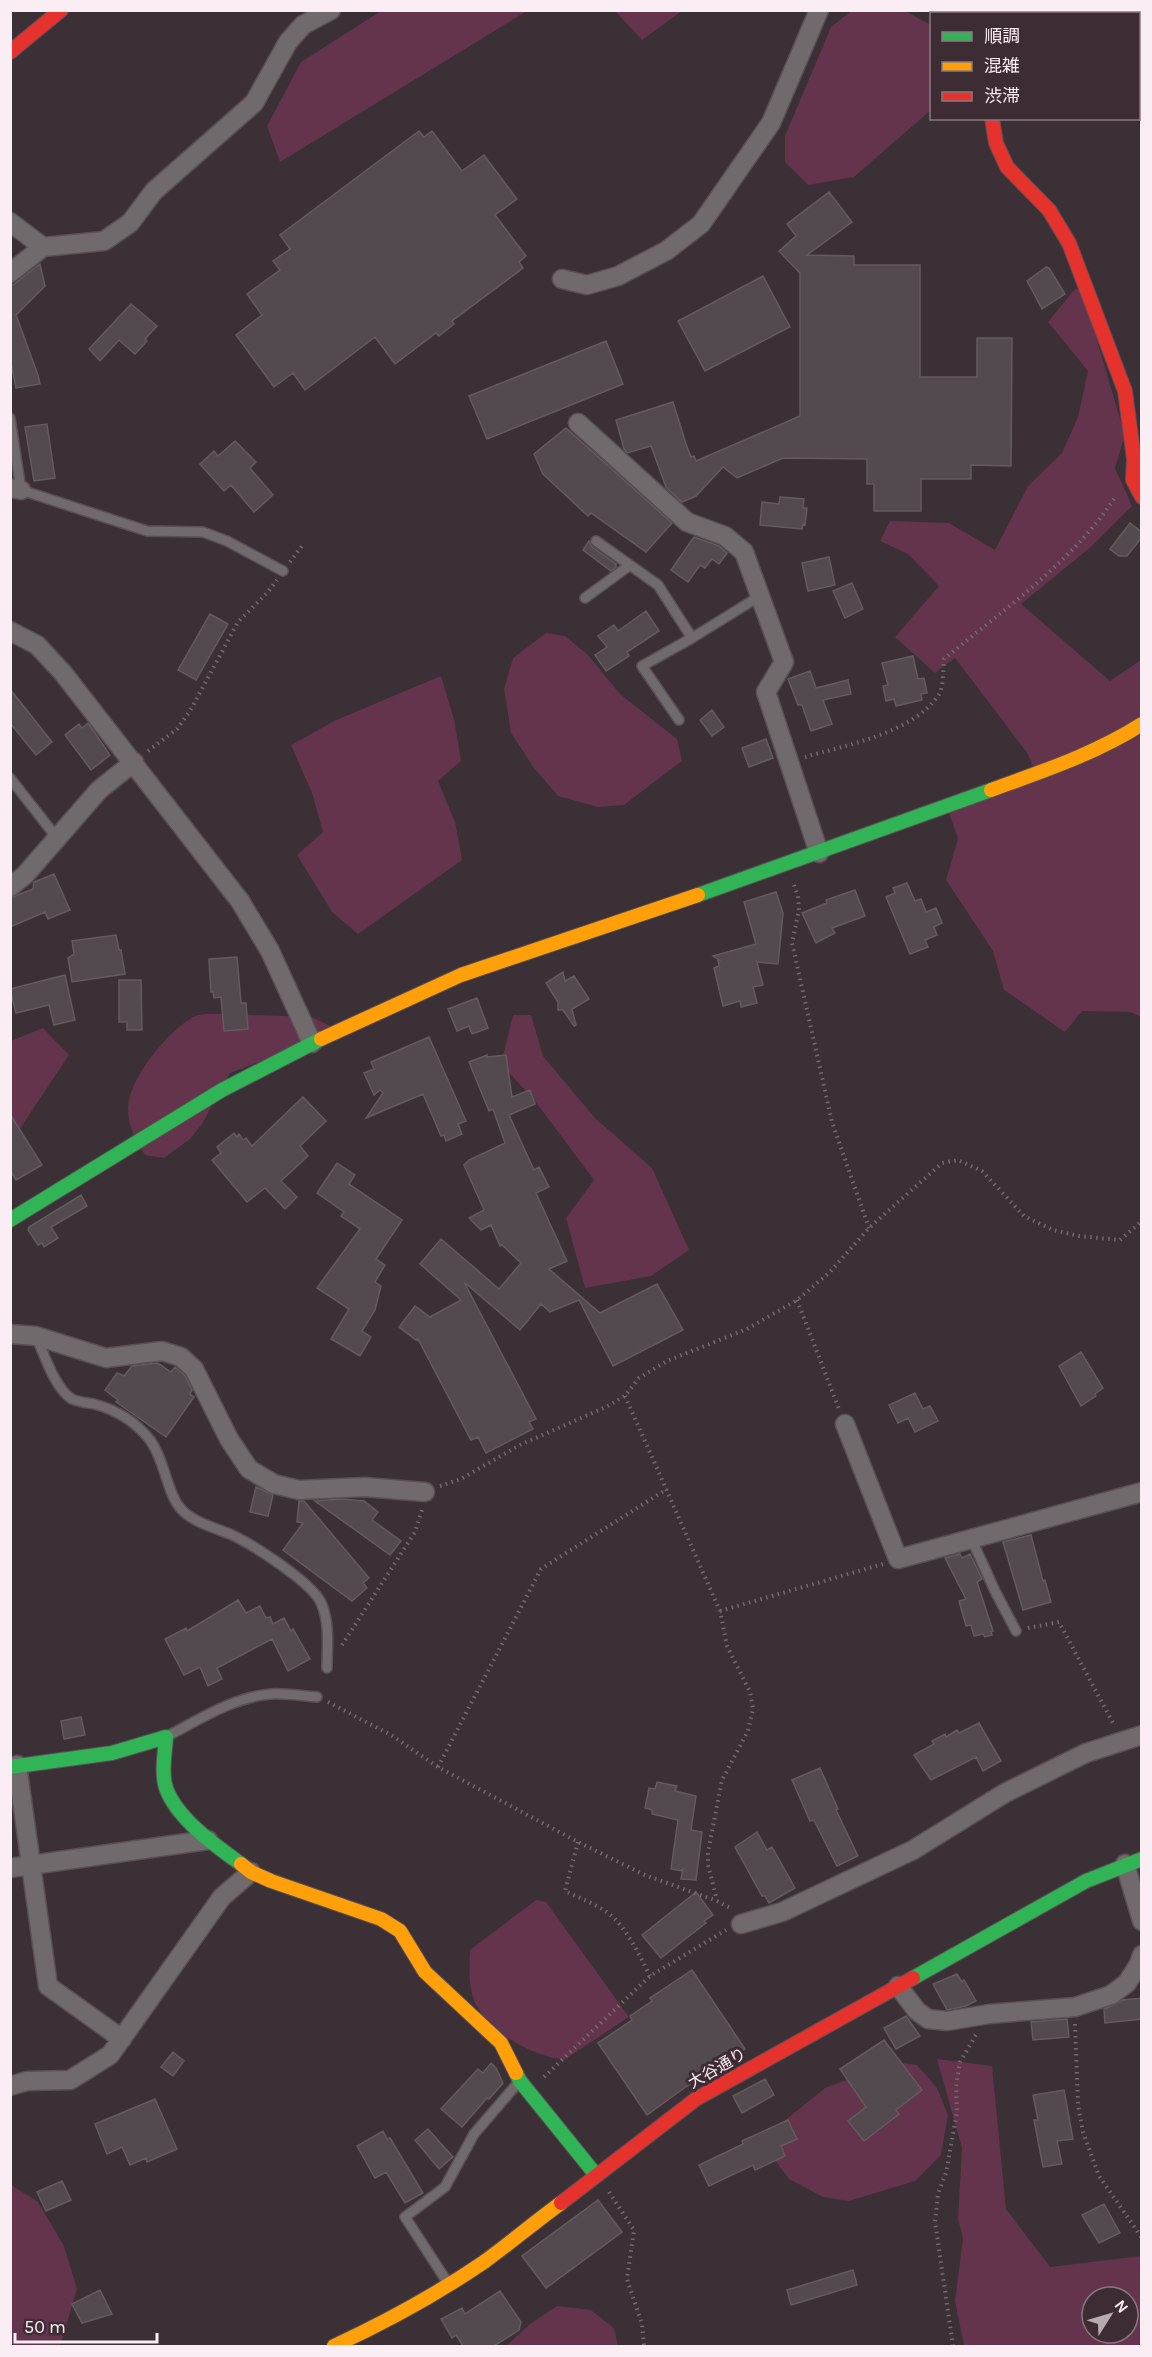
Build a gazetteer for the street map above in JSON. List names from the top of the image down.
{
  "streets": {
    "street": ["大谷通り"]
  },
  "legend": ["順調", "混雑", "渋滞"],
  "scale_bar": "50 m",
  "north": "top right"
}
